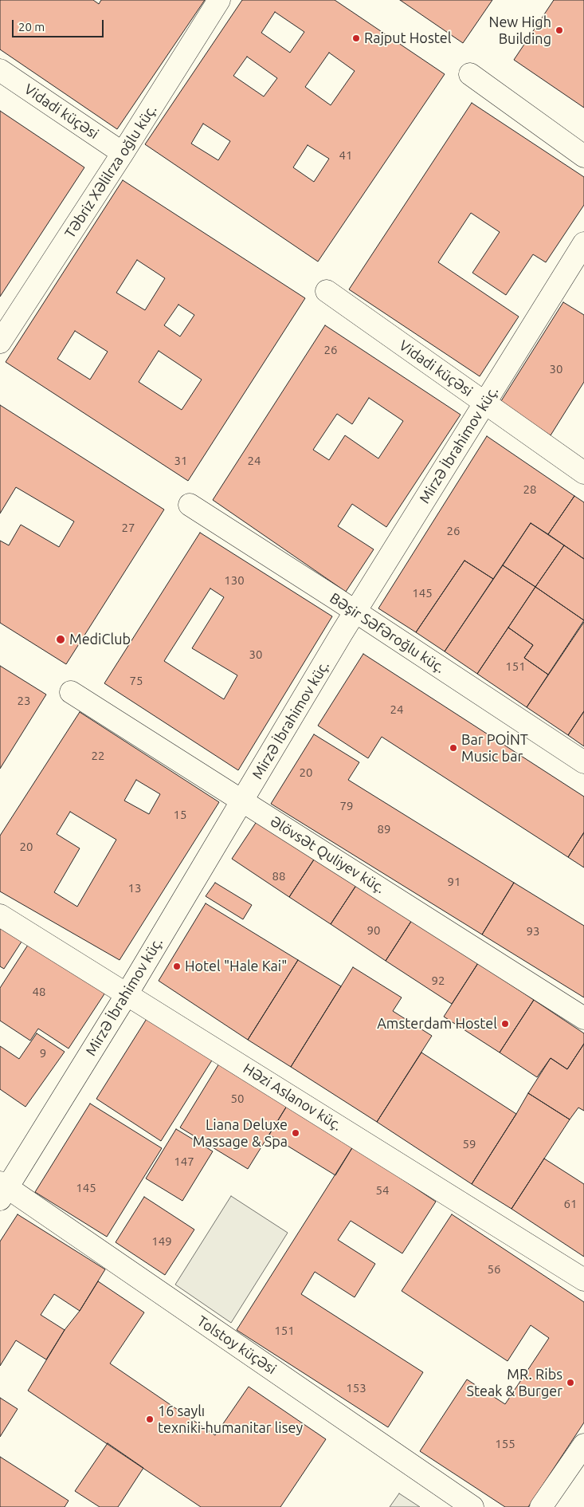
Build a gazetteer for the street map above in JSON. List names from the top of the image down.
{
  "streets": {
    "street": [
      "Vidadi küçəsi",
      "Təbriz Xəlilrza oğlu küç.",
      "Mirzə İbrahimov küç.",
      "Bəşir Səfəroğlu küç.",
      "Əlövsət Quliyev küç.",
      "Həzi Aslanov küç.",
      "Tolstoy küçəsi"
    ]
  },
  "crossings": [
    ["Vidadi küçəsi", "Təbriz Xəlilrza oğlu küç."],
    ["Vidadi küçəsi", "Mirzə İbrahimov küç."],
    ["Mirzə İbrahimov küç.", "Bəşir Səfəroğlu küç."],
    ["Mirzə İbrahimov küç.", "Əlövsət Quliyev küç."],
    ["Mirzə İbrahimov küç.", "Həzi Aslanov küç."],
    ["Mirzə İbrahimov küç.", "Tolstoy küçəsi"]
  ],
  "places": [
    "New High Building",
    "Rajput Hostel",
    "MediClub",
    "Bar POİNT Music bar",
    "Hotel \"Hale Kai\"",
    "Amsterdam Hostel",
    "Liana Deluxe Massage & Spa",
    "MR. Ribs Steak & Burger",
    "16 saylı texniki-humanitar lisey"
  ],
  "house_numbers": [
    "41",
    "26",
    "30",
    "31",
    "24",
    "28",
    "27",
    "26",
    "130",
    "145",
    "30",
    "151",
    "75",
    "23",
    "24",
    "22",
    "20",
    "79",
    "15",
    "89",
    "20",
    "88",
    "91",
    "13",
    "90",
    "93",
    "92",
    "48",
    "9",
    "50",
    "59",
    "147",
    "145",
    "54",
    "61",
    "149",
    "56",
    "151",
    "153",
    "155"
  ],
  "scale_bar": "20 m"
}
